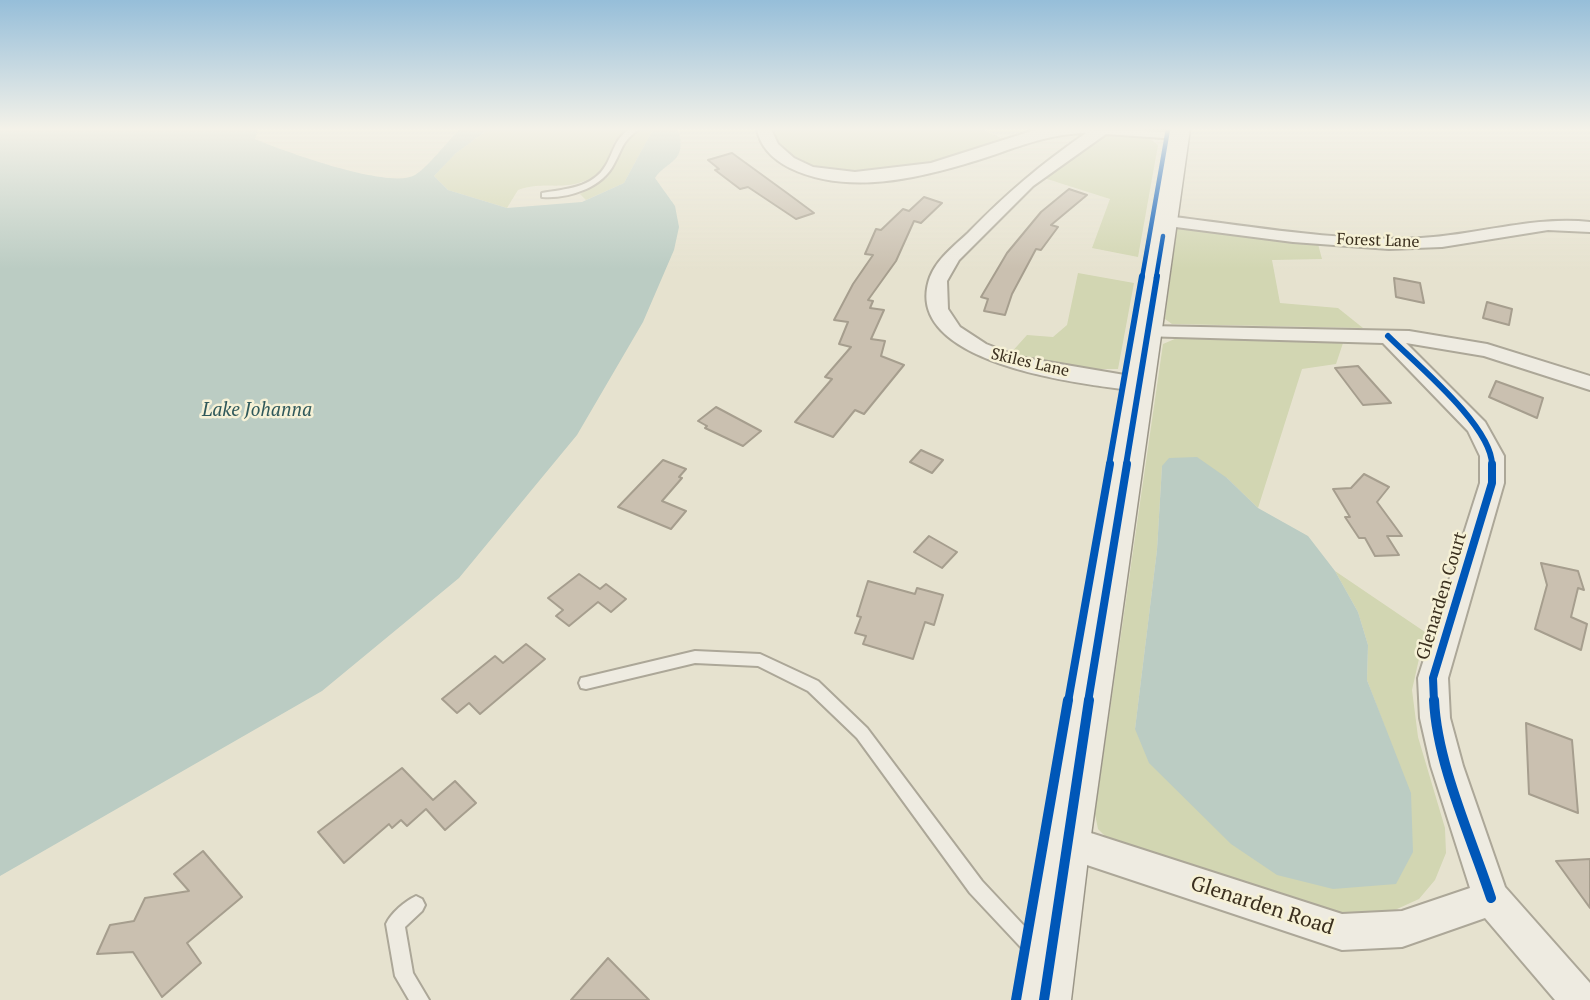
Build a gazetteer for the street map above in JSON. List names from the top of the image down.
{
  "streets": {
    "street": [
      "Forest Lane",
      "Skiles Lane",
      "Glenarden Court",
      "Glenarden Road"
    ]
  },
  "crossings": [
    ["Glenarden Court", "Glenarden Road"]
  ],
  "water": ["Lake Johanna"]
}
